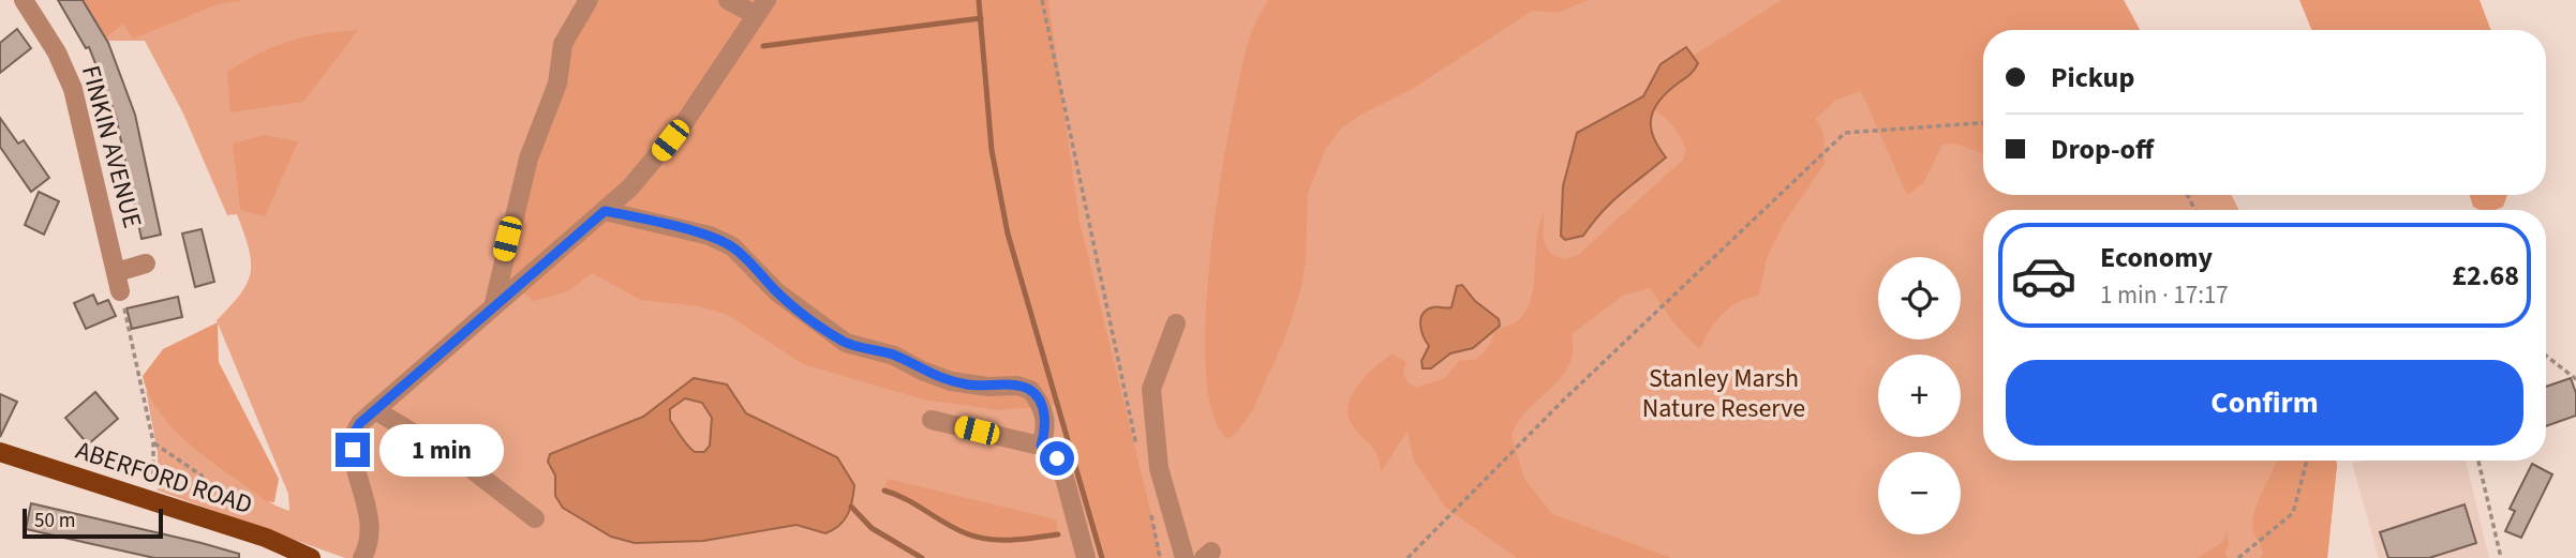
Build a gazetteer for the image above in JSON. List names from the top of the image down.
{
  "streets": {
    "main road": ["ABERFORD ROAD"],
    "street": ["FINKIN AVENUE"]
  },
  "parks": ["Stanley Marsh Nature Reserve"],
  "scale_bar": "50 m",
  "page": {
    "banner": ["Pickup", "Drop-off"],
    "list": [
      {
        "name": "Economy",
        "note": "1 min · 17:17",
        "value": "£2.68"
      }
    ],
    "map_buttons": ["+", "−"],
    "buttons": "Confirm",
    "bubble": "1 min",
    "scale": "50 m"
  }
}
